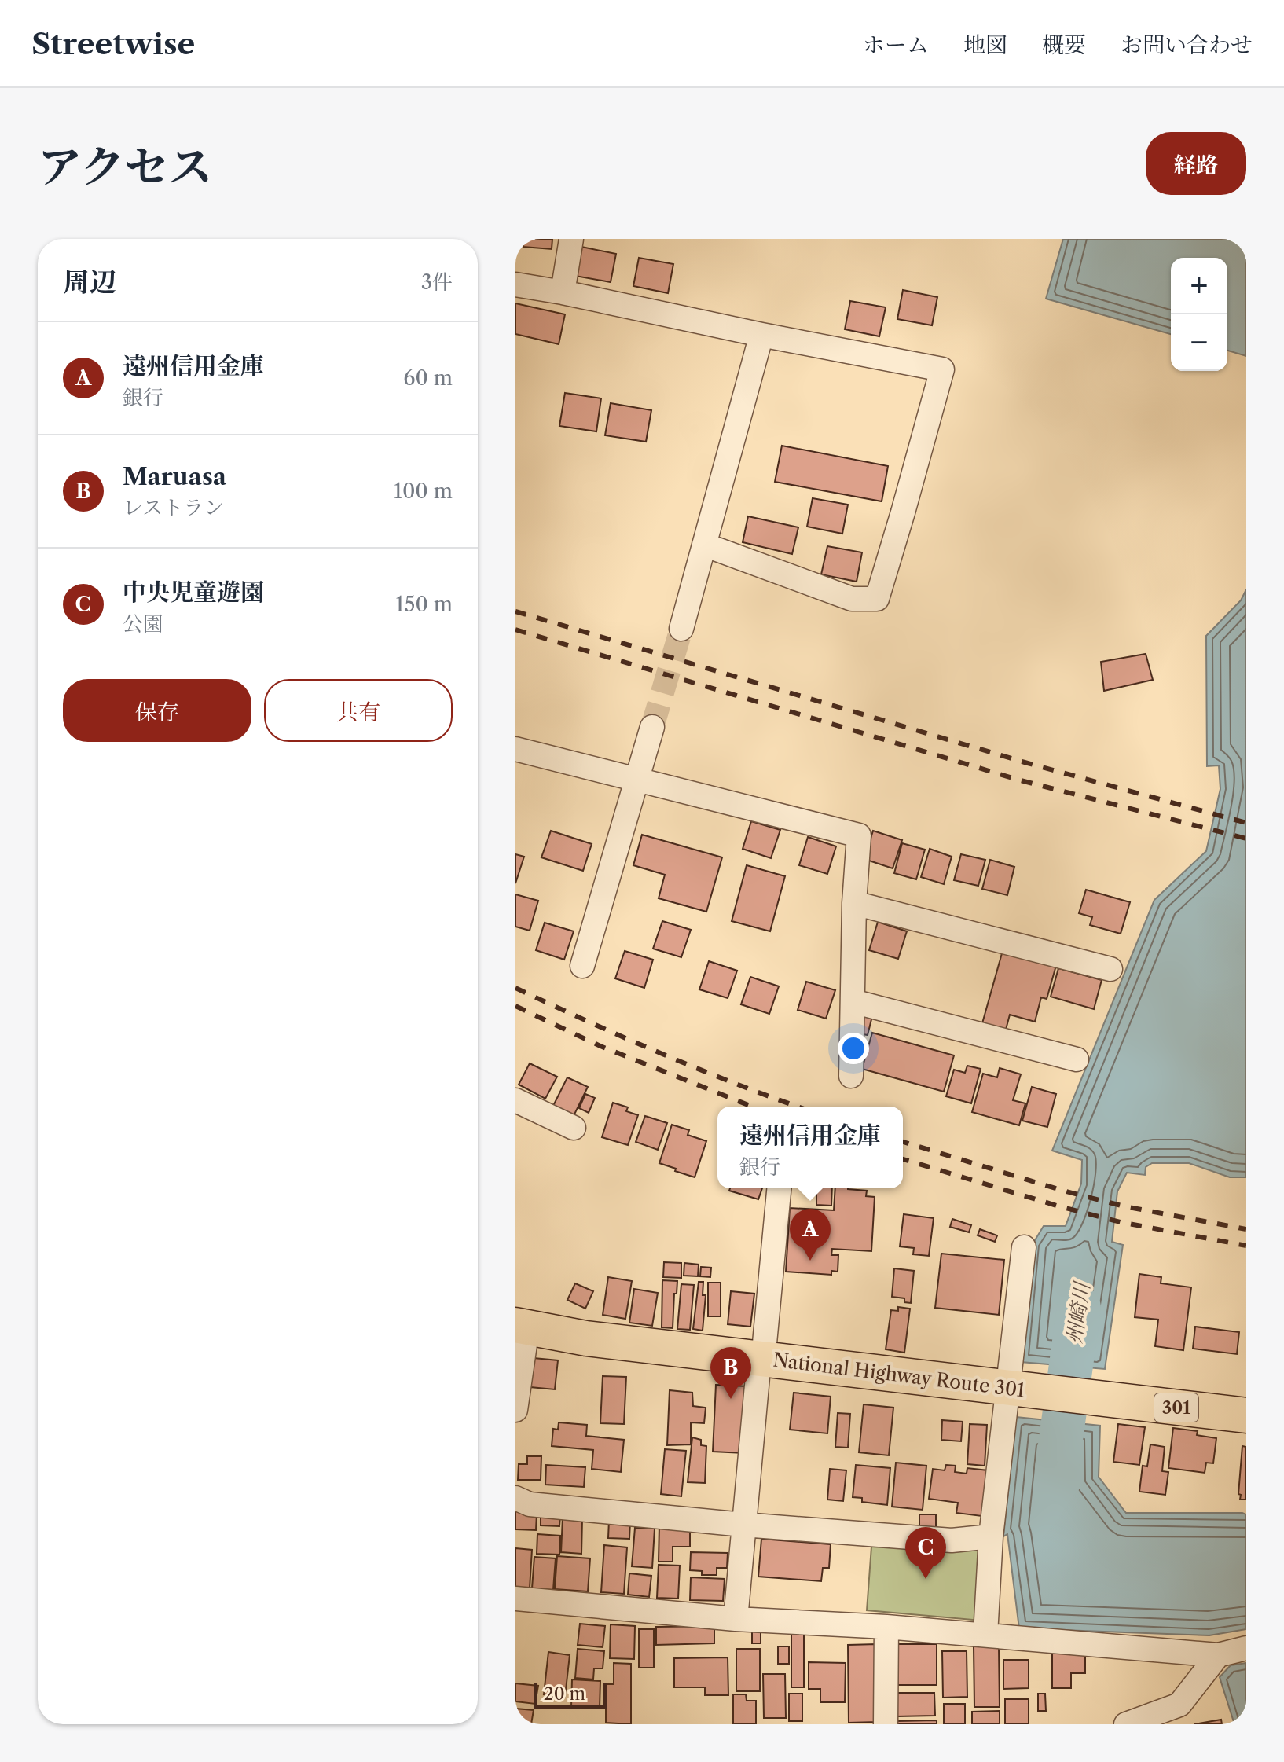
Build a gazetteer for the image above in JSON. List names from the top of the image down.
{
  "streets": {
    "highway": ["National Highway Route 301", "301"]
  },
  "water": ["州崎川"],
  "scale_bar": "20 m",
  "page": {
    "header": "Streetwise",
    "nav": [
      "ホーム",
      "地図",
      "概要",
      "お問い合わせ"
    ],
    "title": "アクセス",
    "buttons": [
      "経路",
      ["保存", "共有"]
    ],
    "heading": ["周辺", "3件"],
    "map_buttons": ["+", "−"],
    "list": [
      {
        "mark": "A",
        "name": "遠州信用金庫",
        "note": "銀行",
        "value": "60 m"
      },
      {
        "mark": "B",
        "name": "Maruasa",
        "note": "レストラン",
        "value": "100 m"
      },
      {
        "mark": "C",
        "name": "中央児童遊園",
        "note": "公園",
        "value": "150 m"
      }
    ],
    "popup": ["遠州信用金庫", "銀行"],
    "pins": ["A", "B", "C"],
    "scale": "20 m"
  }
}
